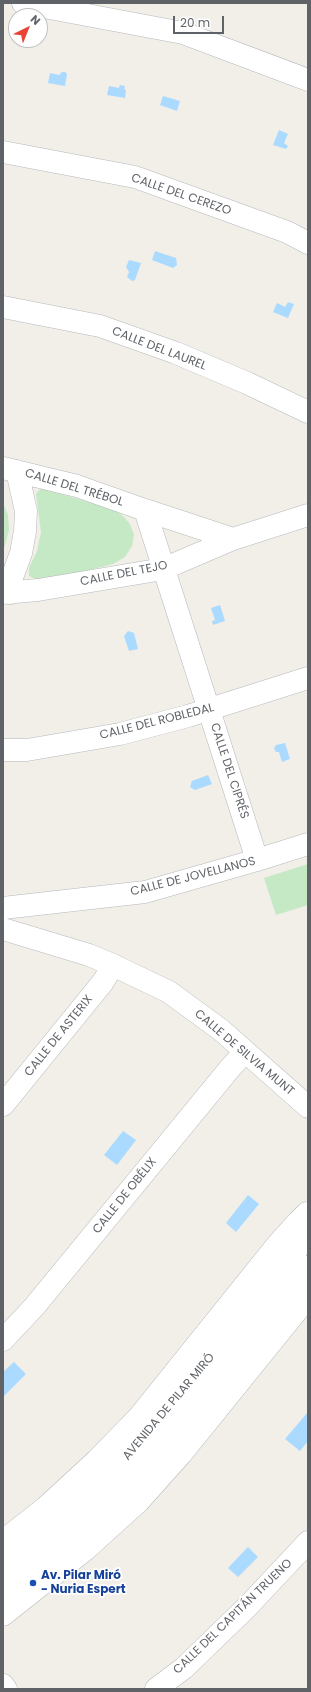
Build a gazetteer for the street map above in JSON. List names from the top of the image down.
{
  "streets": {
    "street": [
      "CALLE DEL CEREZO",
      "CALLE DEL LAUREL",
      "CALLE DEL TRÉBOL",
      "CALLE DEL TEJO",
      "CALLE DEL ROBLEDAL",
      "CALLE DEL CIPRÉS",
      "CALLE DE JOVELLANOS",
      "CALLE DE ASTERIX",
      "CALLE DE SILVIA MUNT",
      "CALLE DE OBÉLIX",
      "AVENIDA DE PILAR MIRÓ",
      "CALLE DEL CAPITÁN TRUENO"
    ]
  },
  "crossings": [
    ["CALLE DEL TRÉBOL", "CALLE DEL TEJO"],
    ["CALLE DEL TEJO", "CALLE DEL CIPRÉS"],
    ["CALLE DEL ROBLEDAL", "CALLE DEL CIPRÉS"],
    ["CALLE DEL CIPRÉS", "CALLE DE JOVELLANOS"],
    ["CALLE DE ASTERIX", "CALLE DE SILVIA MUNT"],
    ["CALLE DE SILVIA MUNT", "CALLE DE OBÉLIX"]
  ],
  "places": ["Av. Pilar Miró - Nuria Espert"],
  "scale_bar": "20 m",
  "north": "top right"
}
